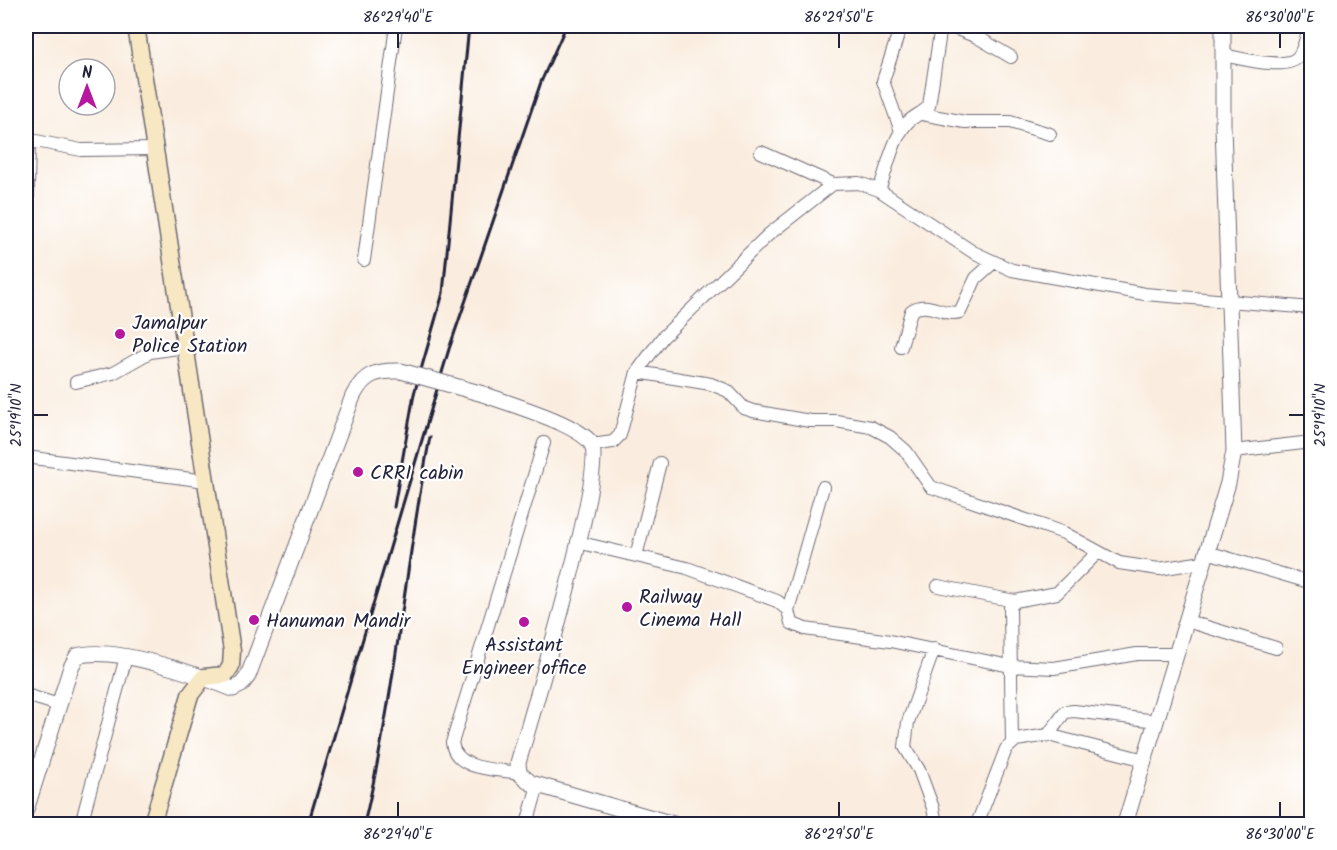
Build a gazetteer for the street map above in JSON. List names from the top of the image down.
{
  "places": [
    "Jamalpur Police Station",
    "CRRI cabin",
    "Railway Cinema Hall",
    "Hanuman Mandir",
    "Assistant Engineer office"
  ],
  "north": "top",
  "coordinates": [
    "86°29'40\"E",
    "86°29'50\"E",
    "86°30'00\"E",
    "25°19'10\"N"
  ]
}
